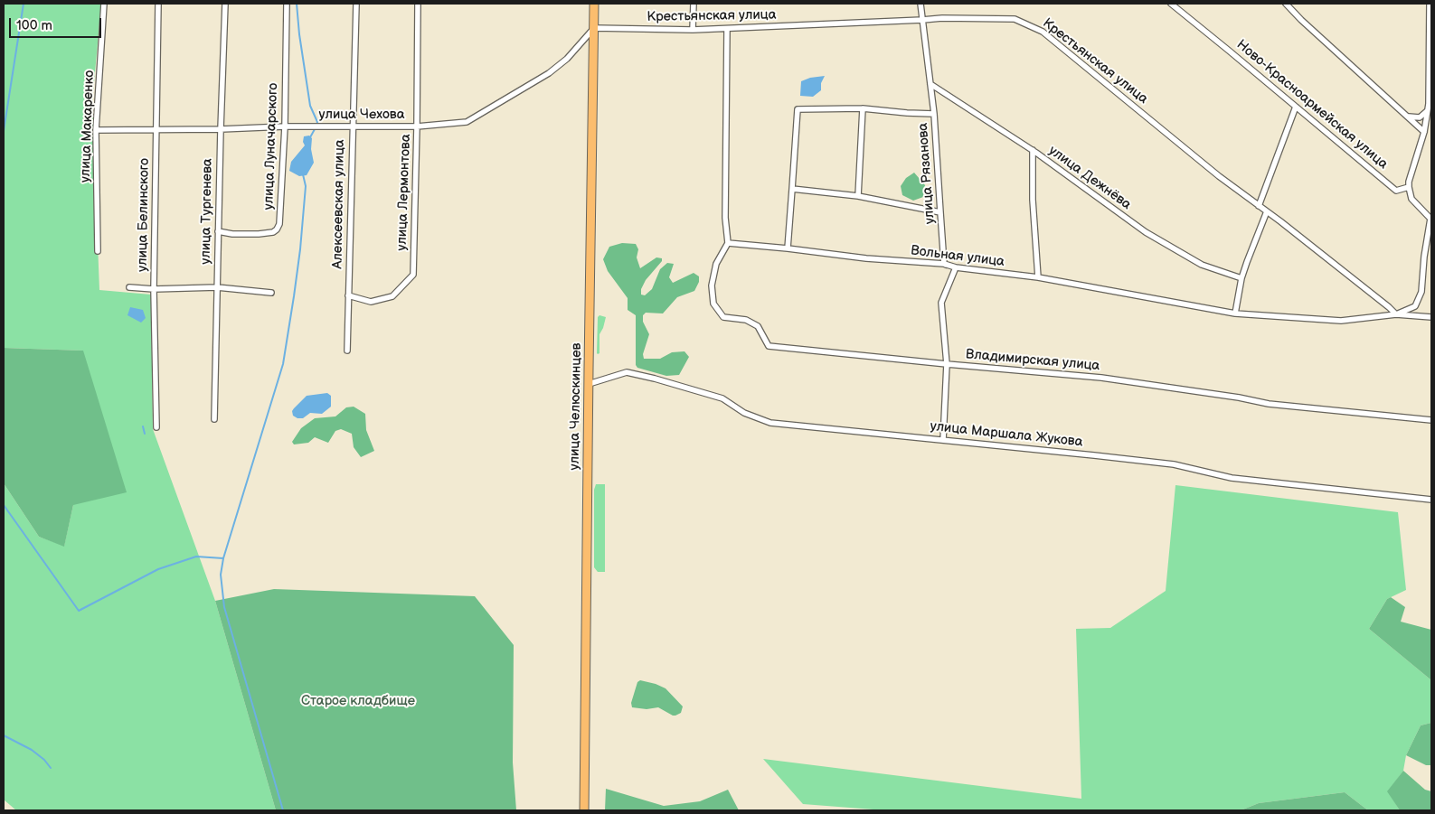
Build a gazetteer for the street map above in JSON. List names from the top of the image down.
{
  "streets": {
    "main road": ["улица Челюскинцев"],
    "street": [
      "Крестьянская улица",
      "Ново-Красноармейская улица",
      "улица Чехова",
      "улица Макаренко",
      "улица Луначарского",
      "улица Рязанова",
      "улица Дежнёва",
      "улица Лермонтова",
      "Алексеевская улица",
      "улица Тургенева",
      "улица Белинского",
      "Вольная улица",
      "Владимирская улица",
      "улица Маршала Жукова"
    ]
  },
  "crossings": [
    ["Крестьянская улица", "улица Чехова"],
    ["Крестьянская улица", "улица Рязанова"],
    ["Крестьянская улица", "Вольная улица"],
    ["Крестьянская улица", "улица Челюскинцев"],
    ["улица Чехова", "улица Макаренко"],
    ["улица Чехова", "улица Луначарского"],
    ["улица Чехова", "улица Лермонтова"],
    ["улица Чехова", "Алексеевская улица"],
    ["улица Чехова", "улица Тургенева"],
    ["улица Чехова", "улица Белинского"],
    ["улица Чехова", "улица Челюскинцев"],
    ["улица Луначарского", "улица Тургенева"],
    ["улица Рязанова", "улица Дежнёва"],
    ["улица Рязанова", "Вольная улица"],
    ["улица Лермонтова", "Алексеевская улица"],
    ["Вольная улица", "Владимирская улица"],
    ["улица Челюскинцев", "улица Маршала Жукова"]
  ],
  "parks": ["Старое кладбище"],
  "scale_bar": "100 m"
}
